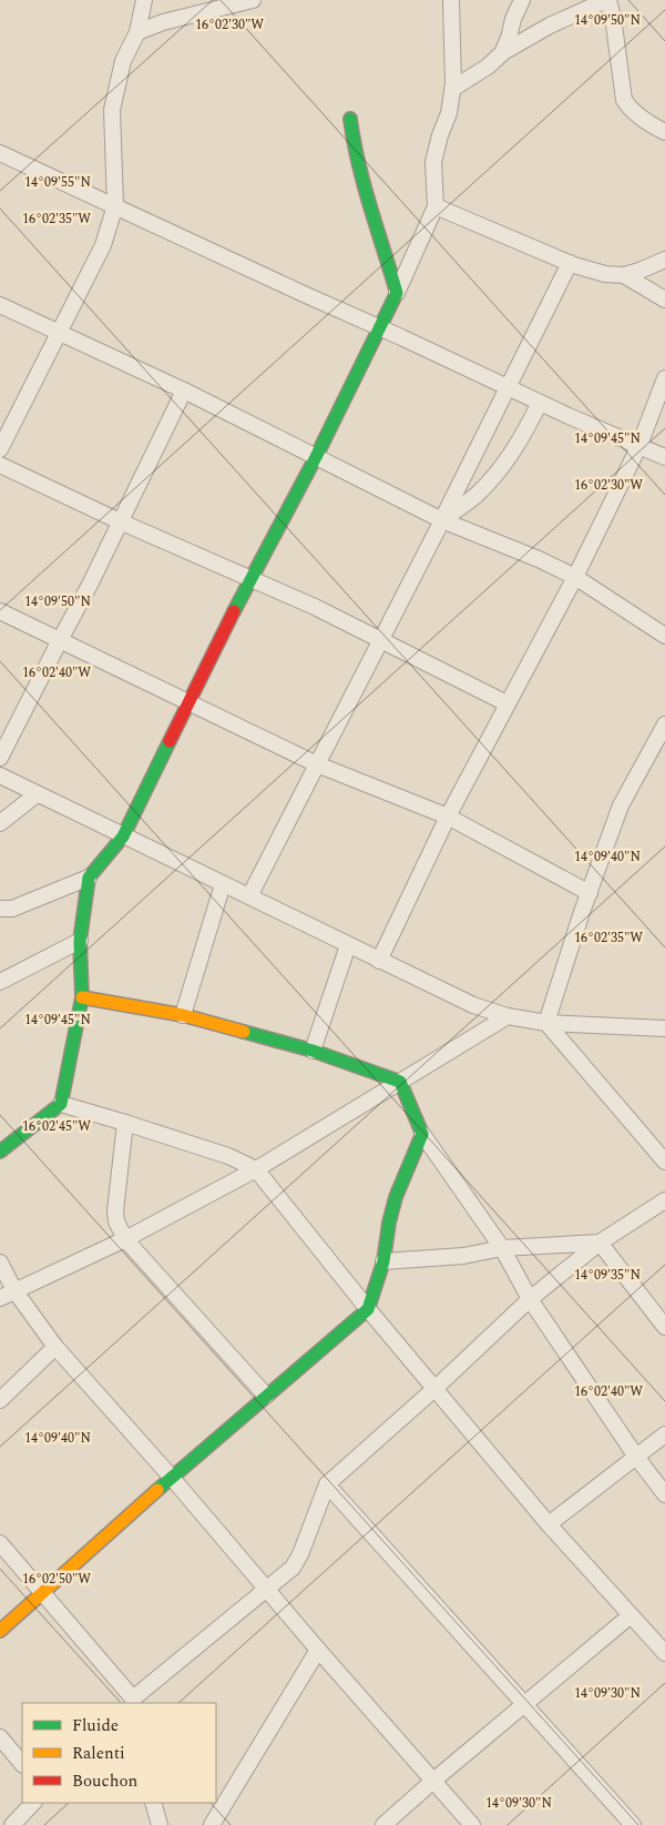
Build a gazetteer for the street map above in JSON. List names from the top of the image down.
{
  "legend": ["Fluide", "Ralenti", "Bouchon"],
  "coordinates": [
    "14°09'50\"N",
    "16°02'30\"W",
    "14°09'55\"N",
    "16°02'35\"W",
    "14°09'45\"N",
    "16°02'40\"W",
    "14°09'40\"N",
    "16°02'45\"W",
    "14°09'35\"N",
    "16°02'50\"W",
    "14°09'30\"N"
  ]
}
